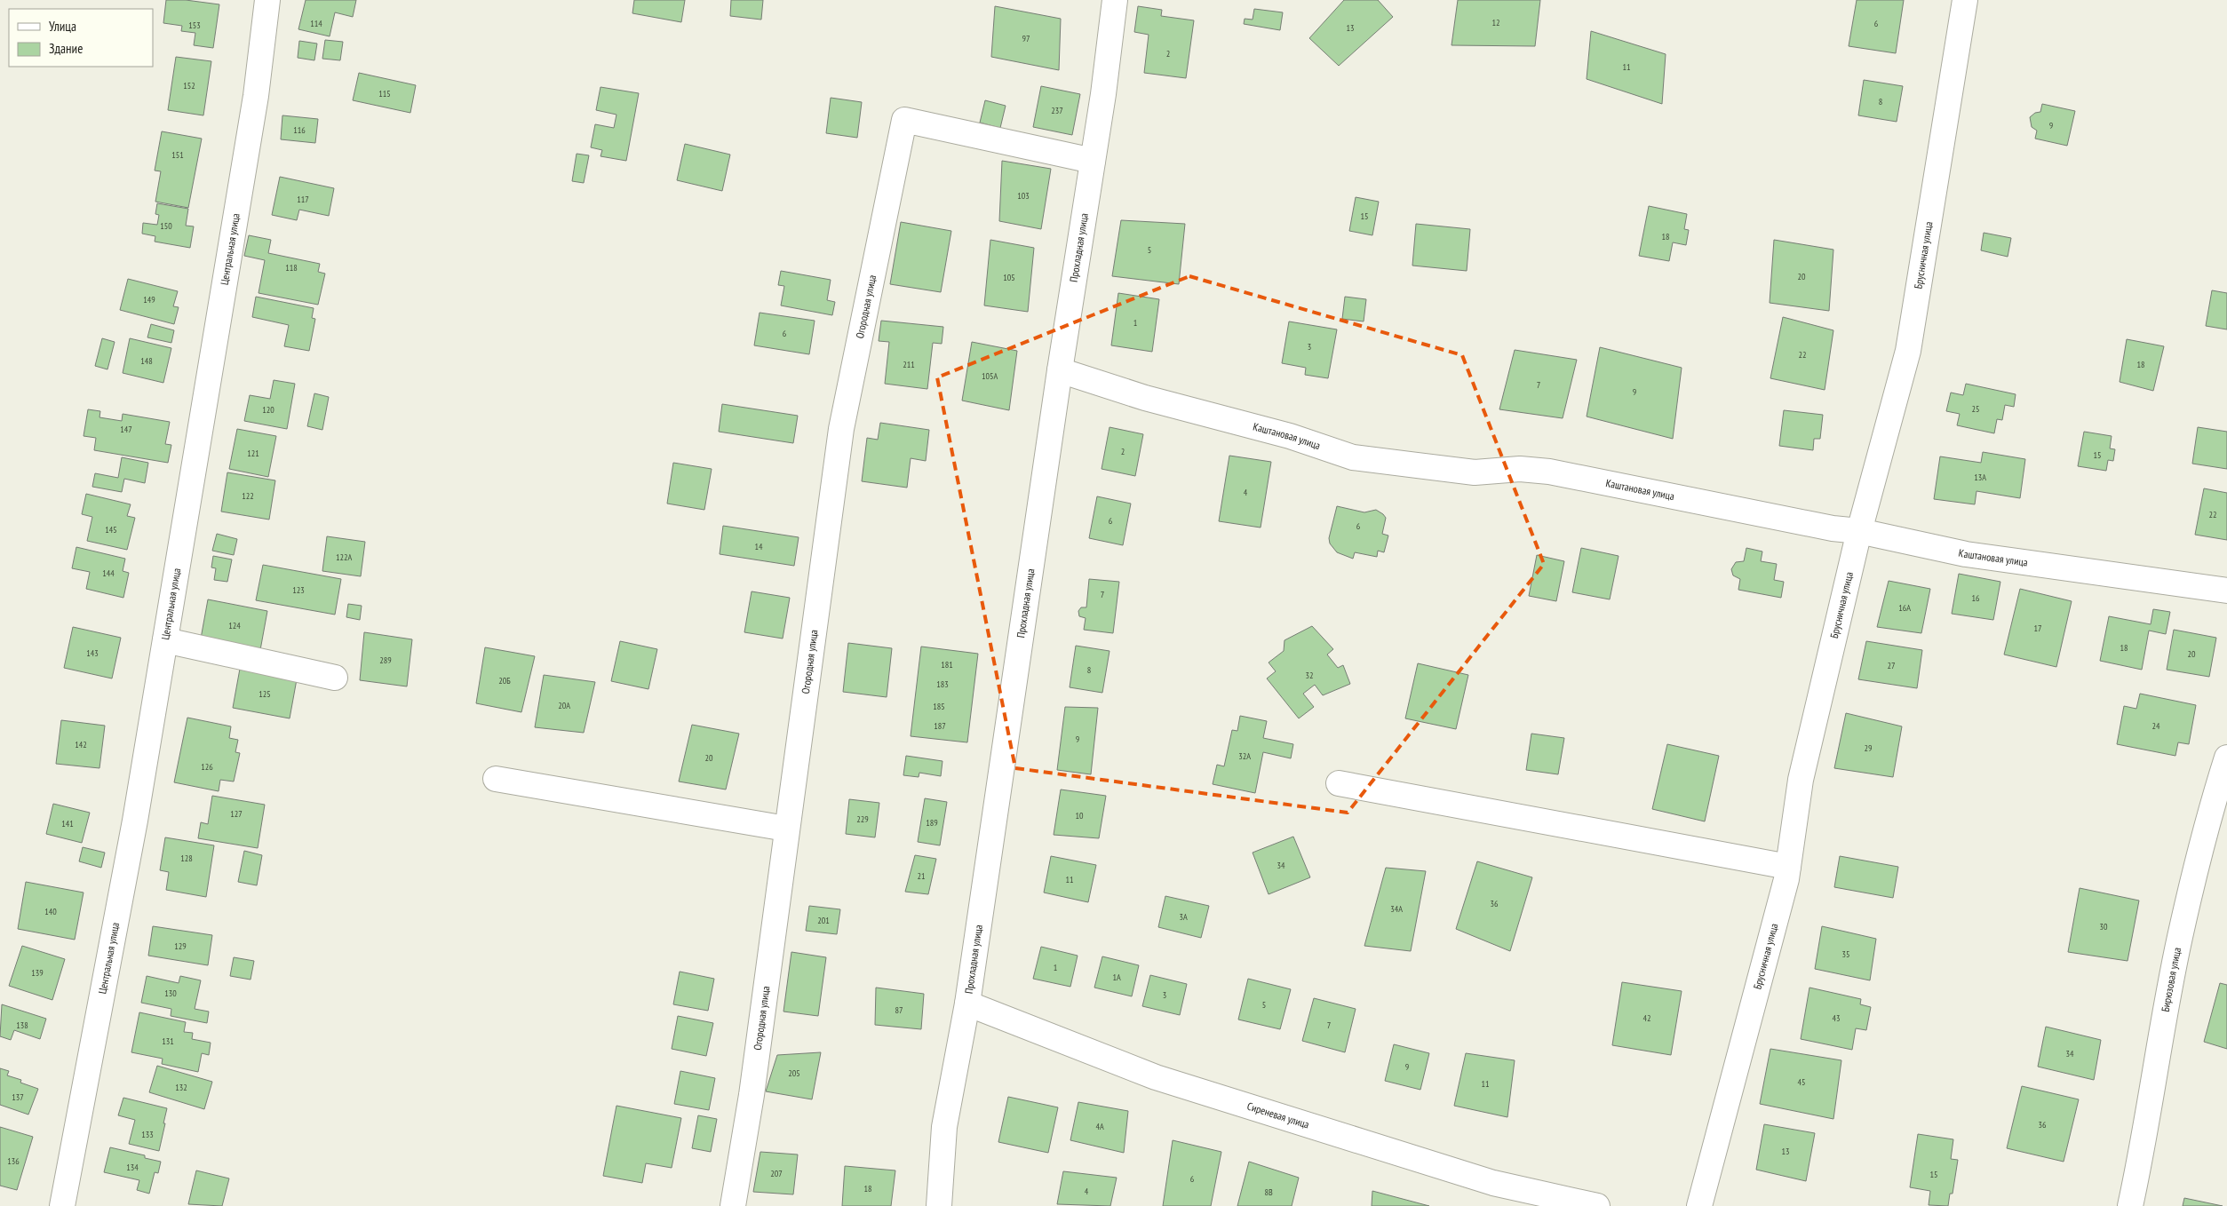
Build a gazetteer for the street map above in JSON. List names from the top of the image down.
{
  "streets": {
    "street": [
      "Прохладная улица",
      "Центральная улица",
      "Брусничная улица",
      "Огородная улица",
      "Каштановая улица",
      "Бирюзовая улица",
      "Сиреневая улица"
    ]
  },
  "crossings": [
    ["Прохладная улица", "Огородная улица"],
    ["Прохладная улица", "Каштановая улица"],
    ["Прохладная улица", "Сиреневая улица"],
    ["Брусничная улица", "Каштановая улица"]
  ],
  "house_numbers": [
    "12",
    "114",
    "6",
    "153",
    "13",
    "97",
    "2",
    "11",
    "152",
    "115",
    "8",
    "237",
    "9",
    "116",
    "151",
    "103",
    "117",
    "15",
    "150",
    "18",
    "5",
    "118",
    "20",
    "105",
    "149",
    "1",
    "6",
    "3",
    "22",
    "148",
    "211",
    "18",
    "105А",
    "7",
    "9",
    "25",
    "120",
    "147",
    "2",
    "121",
    "15",
    "13А",
    "4",
    "122",
    "22",
    "6",
    "6",
    "145",
    "14",
    "122А",
    "144",
    "123",
    "7",
    "16",
    "16А",
    "124",
    "17",
    "18",
    "143",
    "20",
    "289",
    "181",
    "27",
    "8",
    "32",
    "20Б",
    "183",
    "125",
    "20А",
    "185",
    "187",
    "24",
    "9",
    "142",
    "29",
    "32А",
    "20",
    "126",
    "127",
    "10",
    "229",
    "189",
    "141",
    "128",
    "34",
    "21",
    "11",
    "36",
    "34А",
    "140",
    "3А",
    "201",
    "30",
    "129",
    "35",
    "1",
    "139",
    "1А",
    "130",
    "3",
    "5",
    "87",
    "42",
    "43",
    "138",
    "7",
    "131",
    "34",
    "9",
    "205",
    "45",
    "11",
    "132",
    "137",
    "36",
    "4А",
    "133",
    "13",
    "136",
    "134",
    "207",
    "15",
    "6",
    "18",
    "4",
    "8В"
  ],
  "legend": ["Улица", "Здание"]
}
